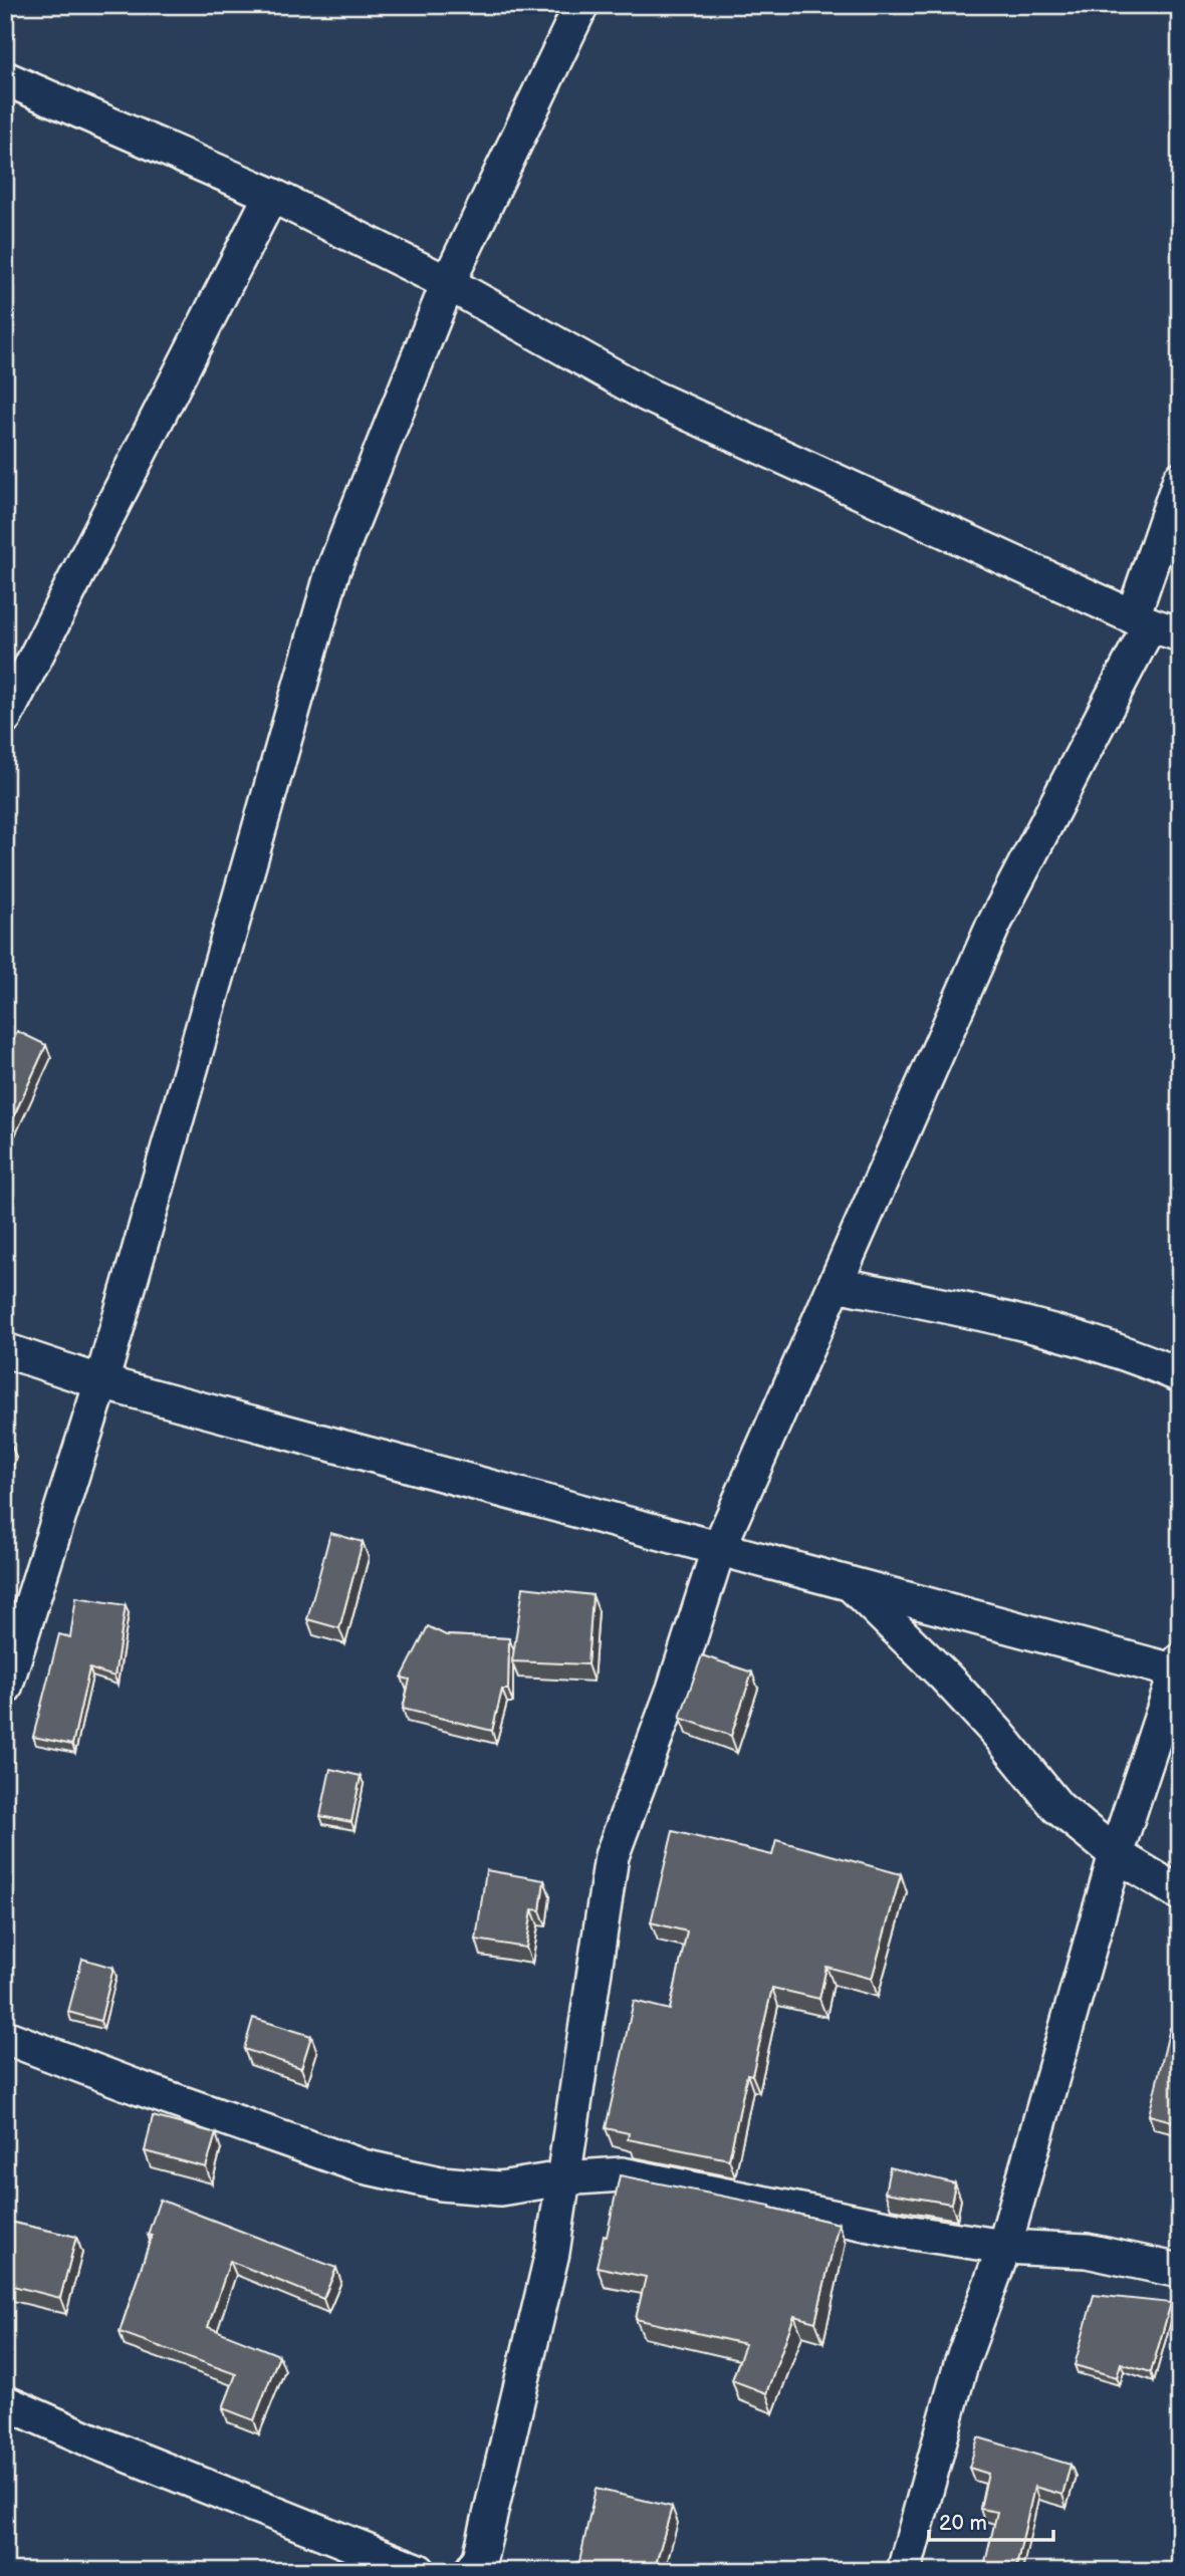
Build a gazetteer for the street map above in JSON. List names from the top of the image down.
{
  "scale_bar": "20 m"
}
